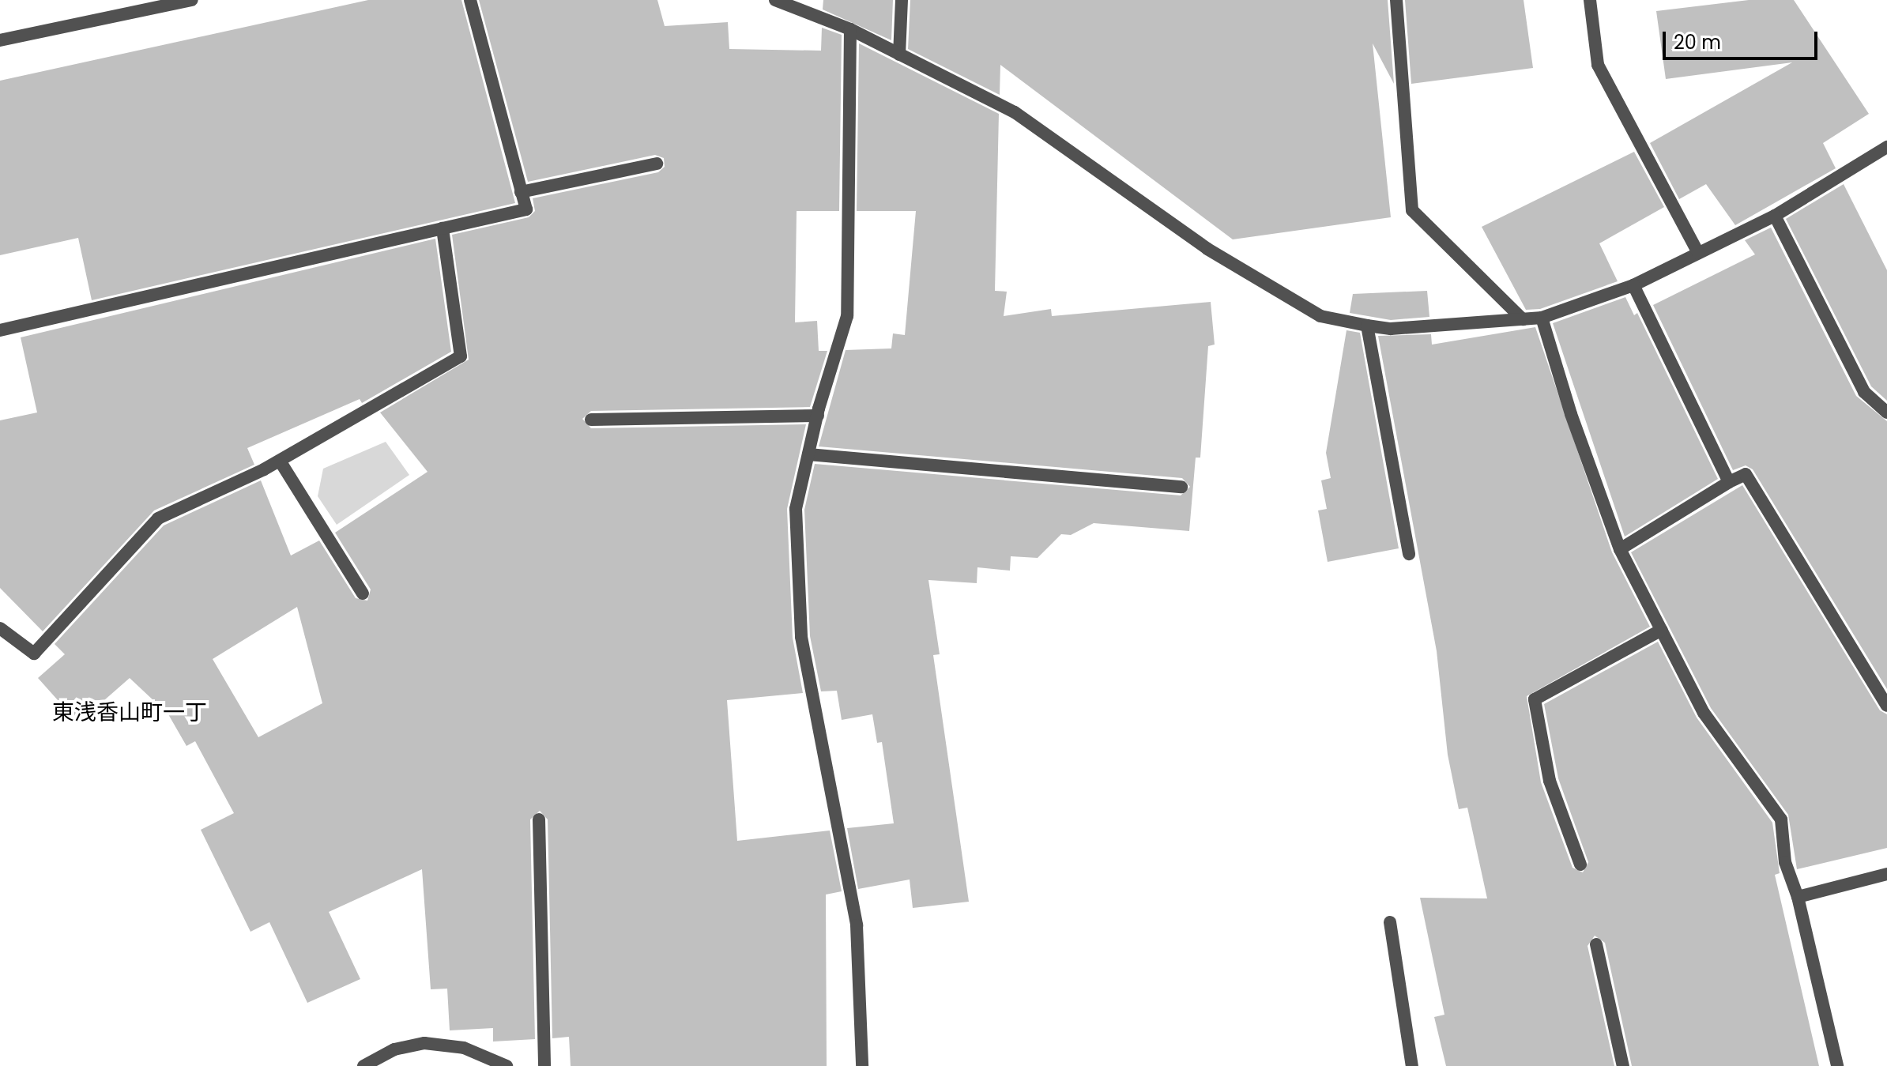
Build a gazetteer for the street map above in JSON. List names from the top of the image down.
{
  "districts": ["東浅香山町一丁"],
  "scale_bar": "20 m"
}
